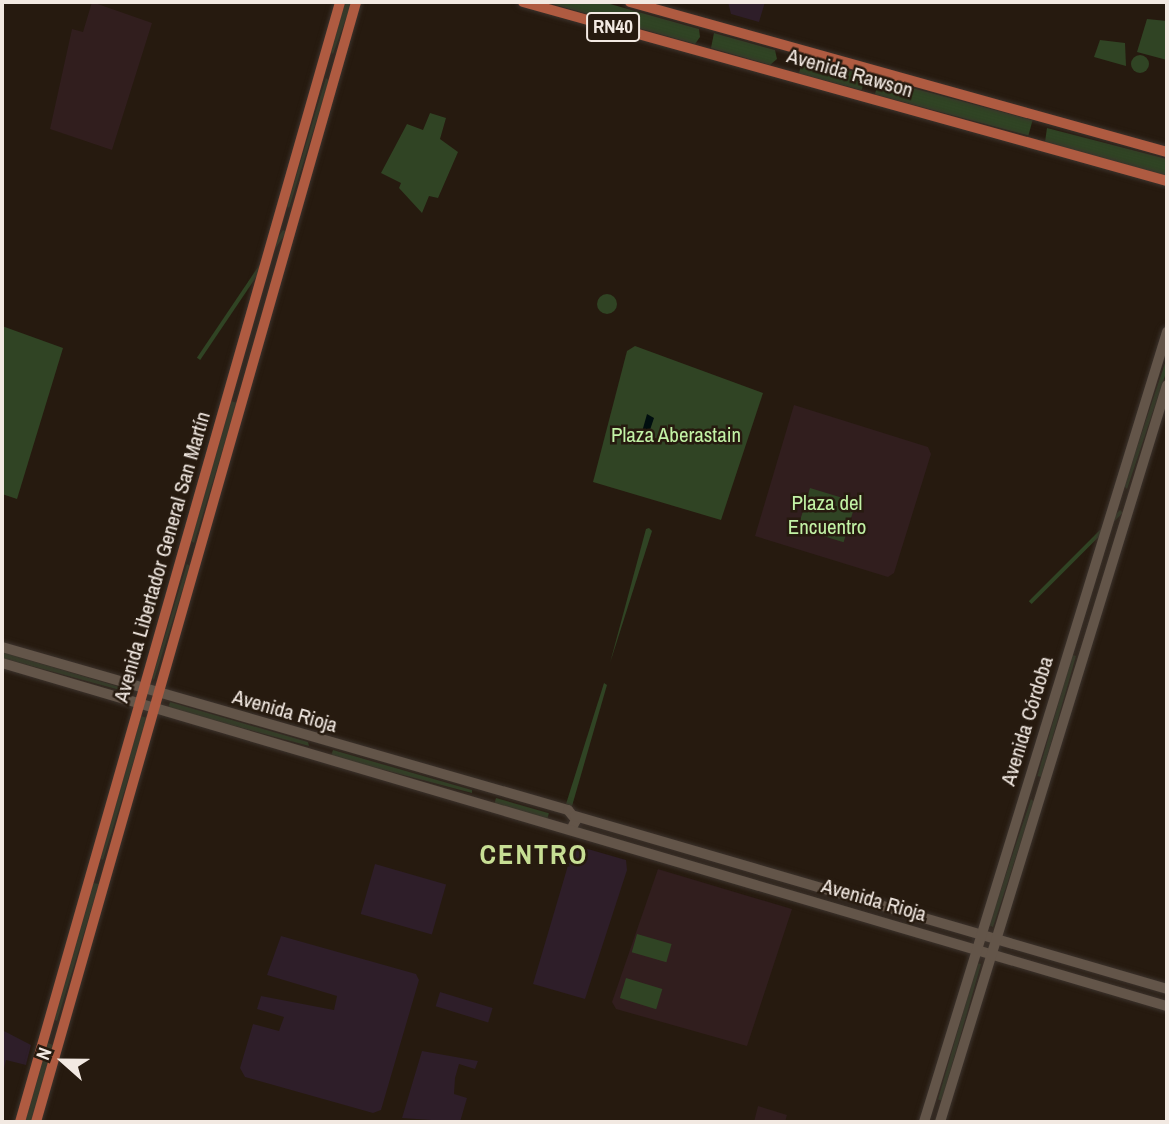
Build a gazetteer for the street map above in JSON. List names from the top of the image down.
{
  "streets": {
    "main road": [
      "RN40",
      "Avenida Rawson",
      "Avenida Libertador General San Martín",
      "Avenida Rioja",
      "Avenida Córdoba"
    ]
  },
  "crossings": [
    ["Avenida Libertador General San Martín", "Avenida Rioja"],
    ["Avenida Rioja", "Avenida Córdoba"]
  ],
  "districts": ["CENTRO"],
  "parks": ["Plaza Aberastain", "Plaza del Encuentro"],
  "north": "left"
}
